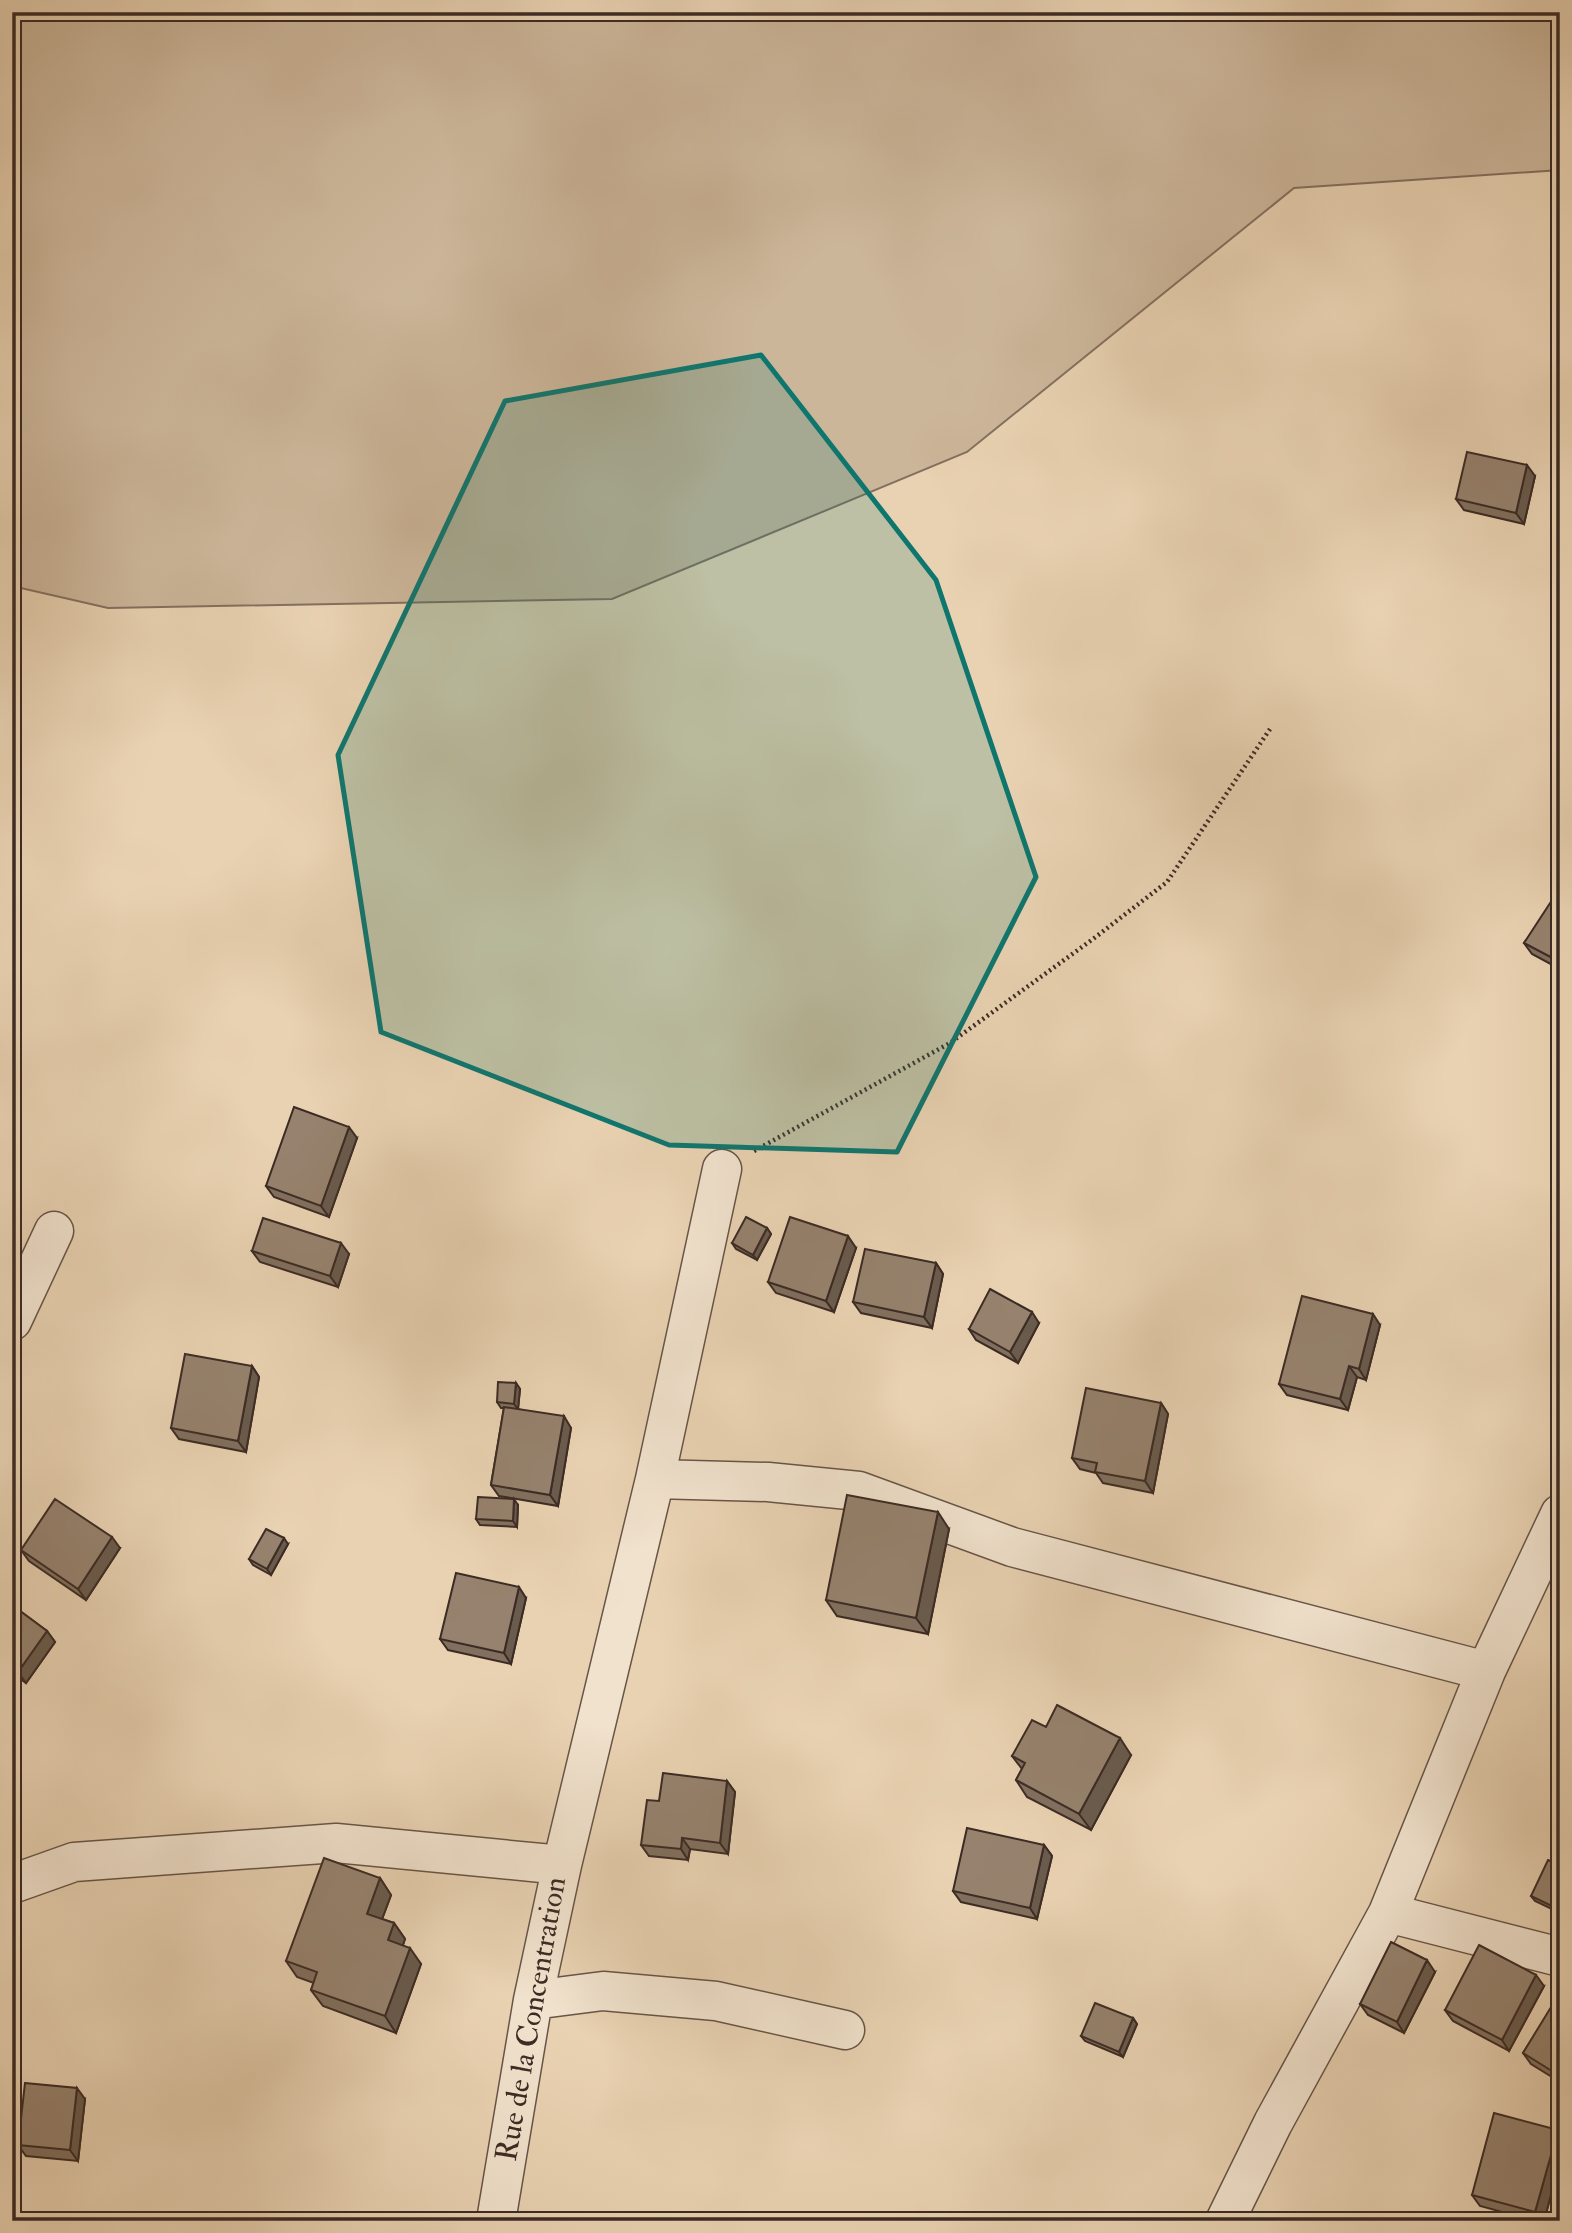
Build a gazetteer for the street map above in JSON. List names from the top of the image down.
{
  "streets": {
    "street": ["Rue de la Concentration"]
  }
}
